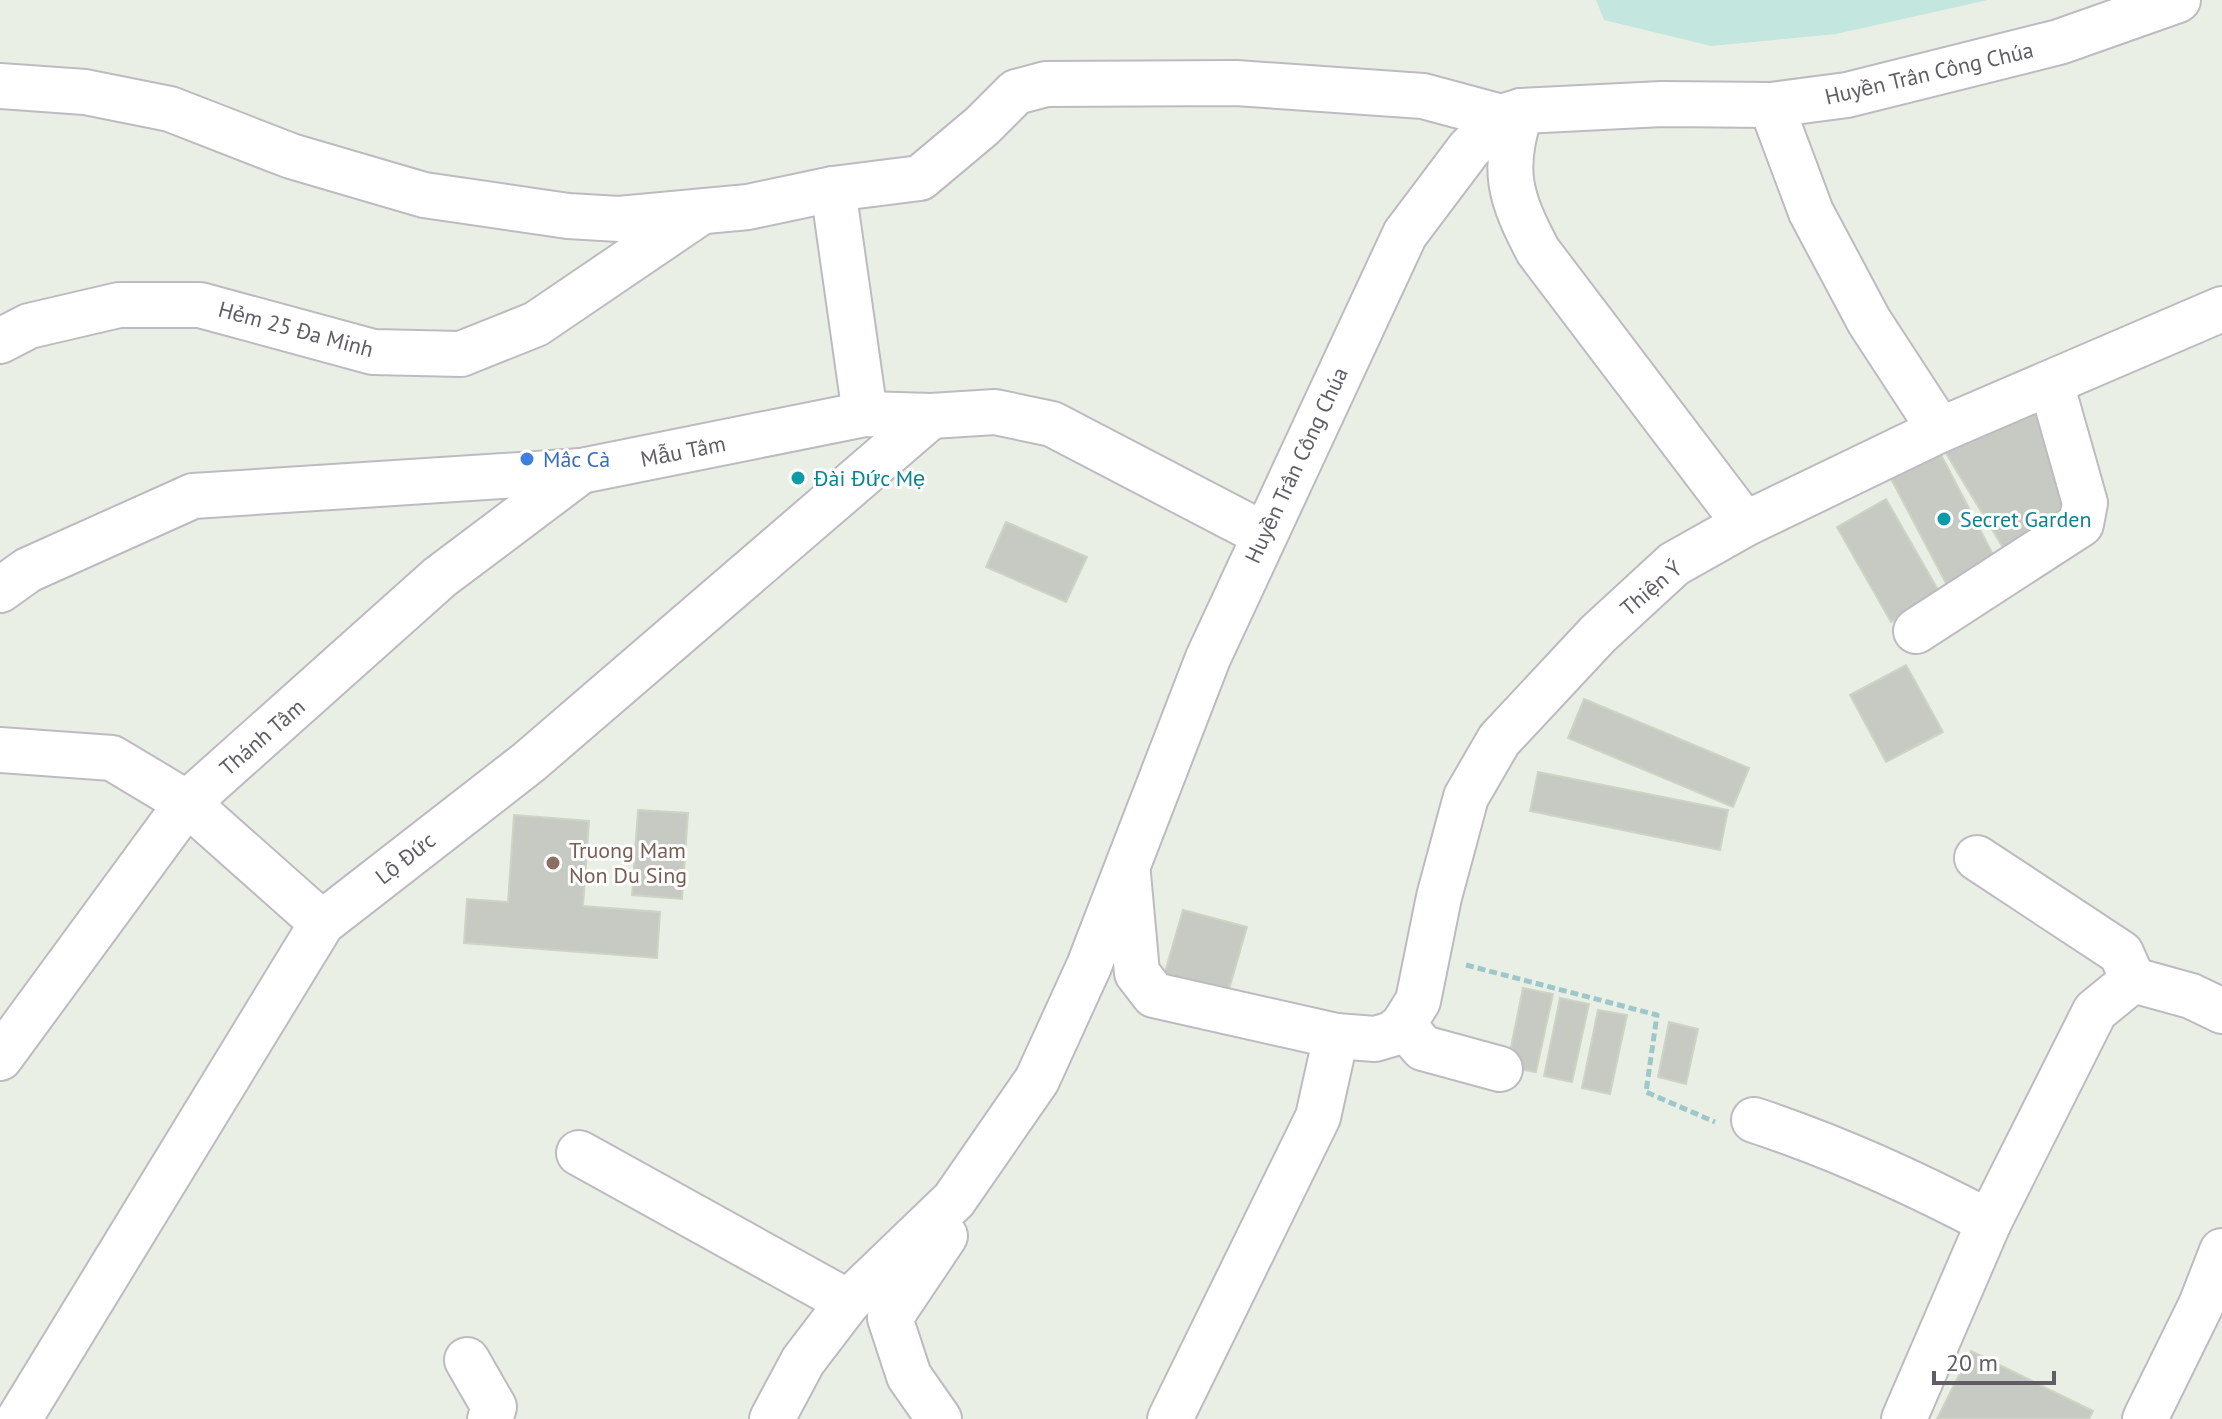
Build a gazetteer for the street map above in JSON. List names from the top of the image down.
{
  "streets": {
    "street": [
      "Huyền Trân Công Chúa",
      "Hẻm 25 Đa Minh",
      "Mẫu Tâm",
      "Thiện Ý",
      "Thánh Tâm",
      "Lộ Đức"
    ]
  },
  "crossings": [
    ["Huyền Trân Công Chúa", "Mẫu Tâm"],
    ["Mẫu Tâm", "Thánh Tâm"],
    ["Mẫu Tâm", "Lộ Đức"]
  ],
  "places": [
    "Mâc Cà",
    "Đài Đức Mẹ",
    "Secret Garden",
    "Truong Mam Non Du Sing"
  ],
  "scale_bar": "20 m"
}
